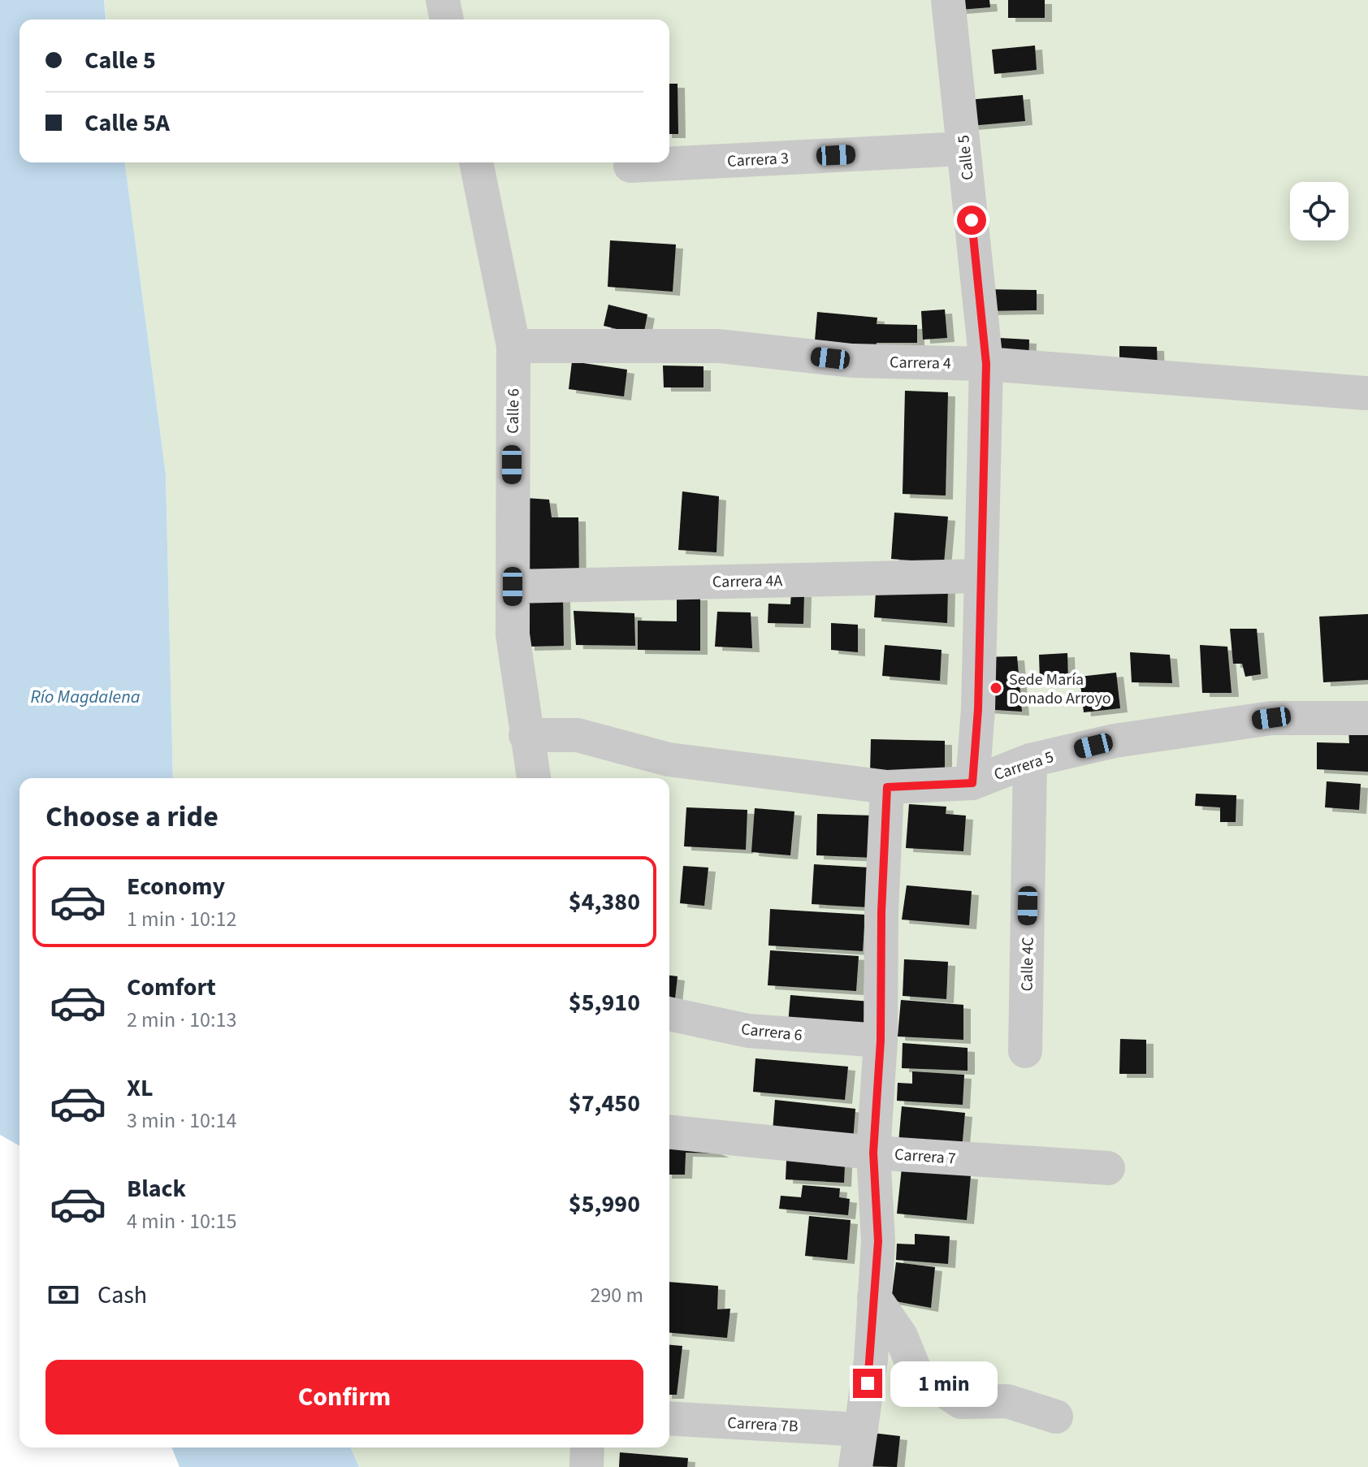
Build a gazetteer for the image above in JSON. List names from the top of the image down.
{
  "streets": {
    "street": [
      "Calle 5",
      "Carrera 3",
      "Carrera 4",
      "Calle 6",
      "Carrera 4A",
      "Carrera 5",
      "Calle 4C",
      "Carrera 6",
      "Carrera 7",
      "Carrera 7B"
    ]
  },
  "crossings": [
    ["Calle 5", "Carrera 3"],
    ["Calle 5", "Carrera 4"],
    ["Calle 5", "Carrera 4A"],
    ["Calle 5", "Carrera 5"],
    ["Carrera 4", "Calle 6"],
    ["Calle 6", "Carrera 4A"],
    ["Calle 6", "Carrera 5"],
    ["Carrera 5", "Calle 4C"]
  ],
  "water": ["Río Magdalena"],
  "places": ["Sede María Donado Arroyo"],
  "page": {
    "banner": ["Calle 5", "Calle 5A"],
    "heading": "Choose a ride",
    "list": [
      {
        "name": "Economy",
        "note": "1 min · 10:12",
        "value": "$4,380"
      },
      {
        "name": "Comfort",
        "note": "2 min · 10:13",
        "value": "$5,910"
      },
      {
        "name": "XL",
        "note": "3 min · 10:14",
        "value": "$7,450"
      },
      {
        "name": "Black",
        "note": "4 min · 10:15",
        "value": "$5,990"
      }
    ],
    "pay": ["Cash", "290 m"],
    "buttons": "Confirm",
    "bubble": "1 min"
  }
}
